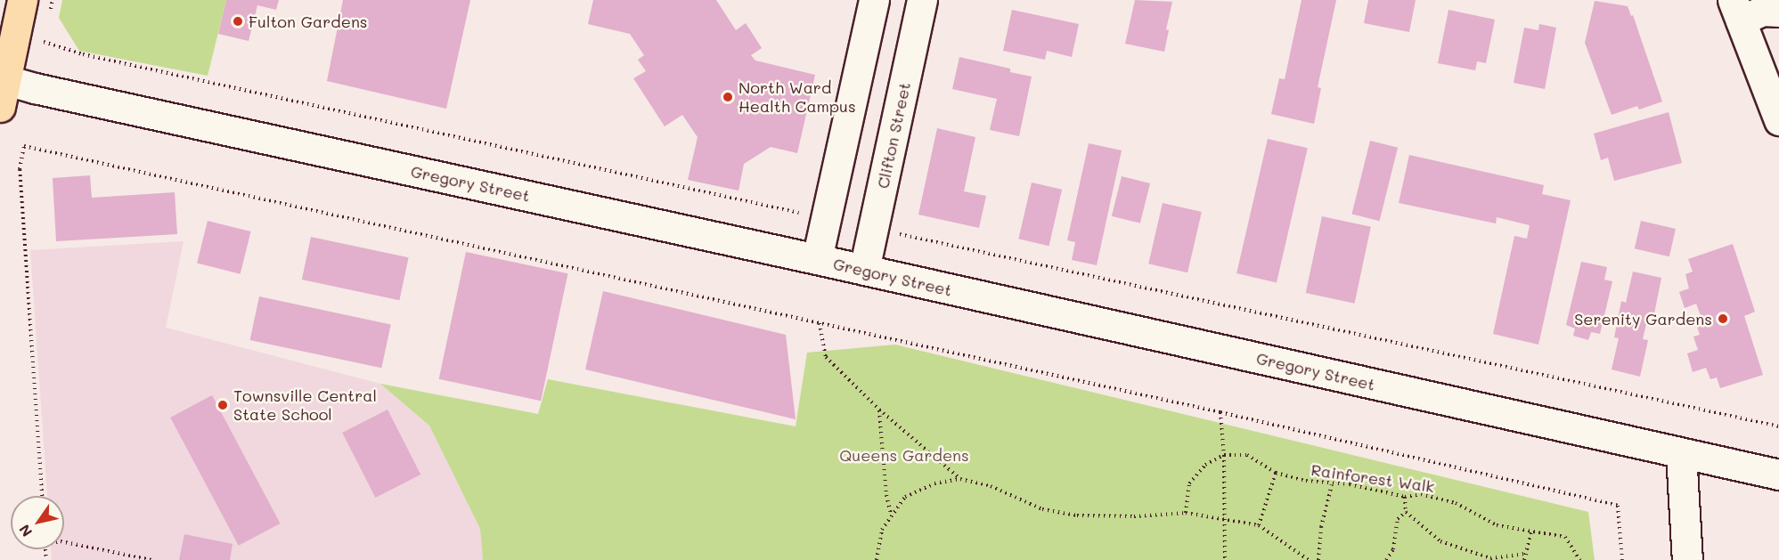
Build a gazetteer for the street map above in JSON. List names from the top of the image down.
{
  "streets": {
    "street": ["Clifton Street", "Gregory Street"],
    "path": ["Rainforest Walk"]
  },
  "crossings": [
    ["Clifton Street", "Gregory Street"]
  ],
  "parks": ["Queens Gardens"],
  "places": [
    "Fulton Gardens",
    "North Ward Health Campus",
    "Serenity Gardens",
    "Townsville Central State School"
  ],
  "north": "bottom left"
}
